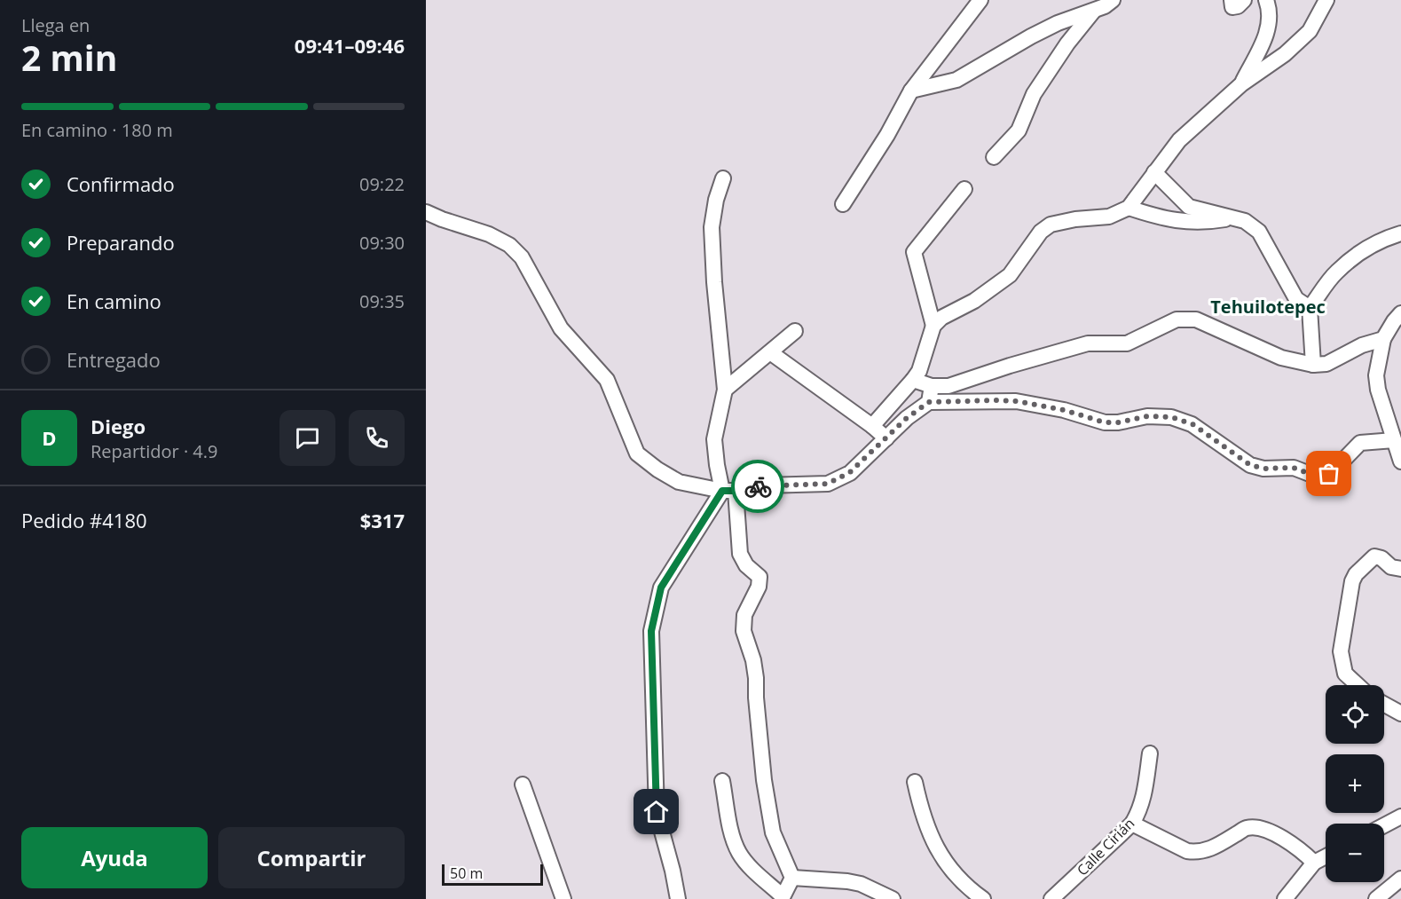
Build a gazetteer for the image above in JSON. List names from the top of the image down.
{
  "streets": {
    "street": ["Calle Cirián"]
  },
  "districts": ["Tehuilotepec"],
  "scale_bar": "50 m",
  "page": {
    "heading": ["2 min", "Llega en", "09:41–09:46"],
    "panel": [
      "Diego",
      "Repartidor · 4.9",
      "Pedido #4180",
      "$317"
    ],
    "bar": "En camino · 180 m",
    "list": [
      ["Confirmado", "09:22"],
      ["Preparando", "09:30"],
      ["En camino", "09:35"],
      "Entregado"
    ],
    "round": "D",
    "map_buttons": ["+", "−"],
    "buttons": ["Ayuda", "Compartir"],
    "scale": "50 m"
  }
}
